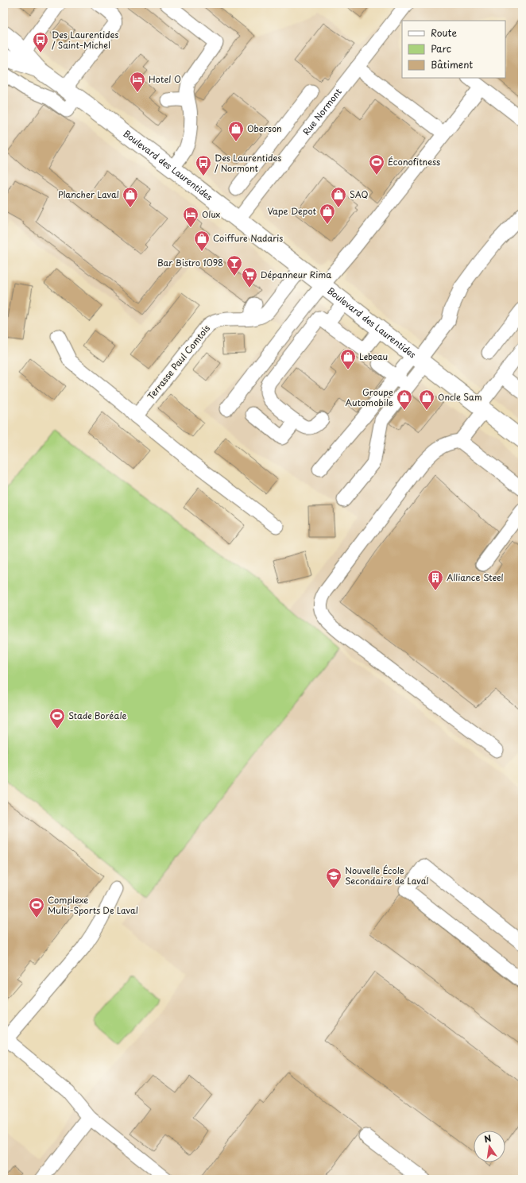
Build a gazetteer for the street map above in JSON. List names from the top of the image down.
{
  "streets": {
    "main road": ["Boulevard des Laurentides"],
    "street": ["Rue Normont", "Terrasse Paul Comtois"]
  },
  "crossings": [
    ["Rue Normont", "Boulevard des Laurentides"],
    ["Boulevard des Laurentides", "Terrasse Paul Comtois"]
  ],
  "places": {
    "bus stop": ["Des Laurentides / Saint-Michel", "Des Laurentides / Normont"],
    "hotel": ["Hotel O", "Olux"],
    "shop": [
      "Oberson",
      "Plancher Laval",
      "SAQ",
      "Vape Depot",
      "Coiffure Nadaris",
      "Lebeau",
      "Groupe Automobile",
      "Oncle Sam"
    ],
    "sports": ["Éconofitness", "Stade Boréale", "Complexe Multi-Sports De Laval"],
    "bar": ["Bar Bistro 1098"],
    "supermarket": ["Dépanneur Rima"],
    "building": ["Alliance Steel"],
    "school or university": ["Nouvelle École Secondaire de Laval"]
  },
  "legend": ["Route", "Parc", "Bâtiment"],
  "north": "top"
}
